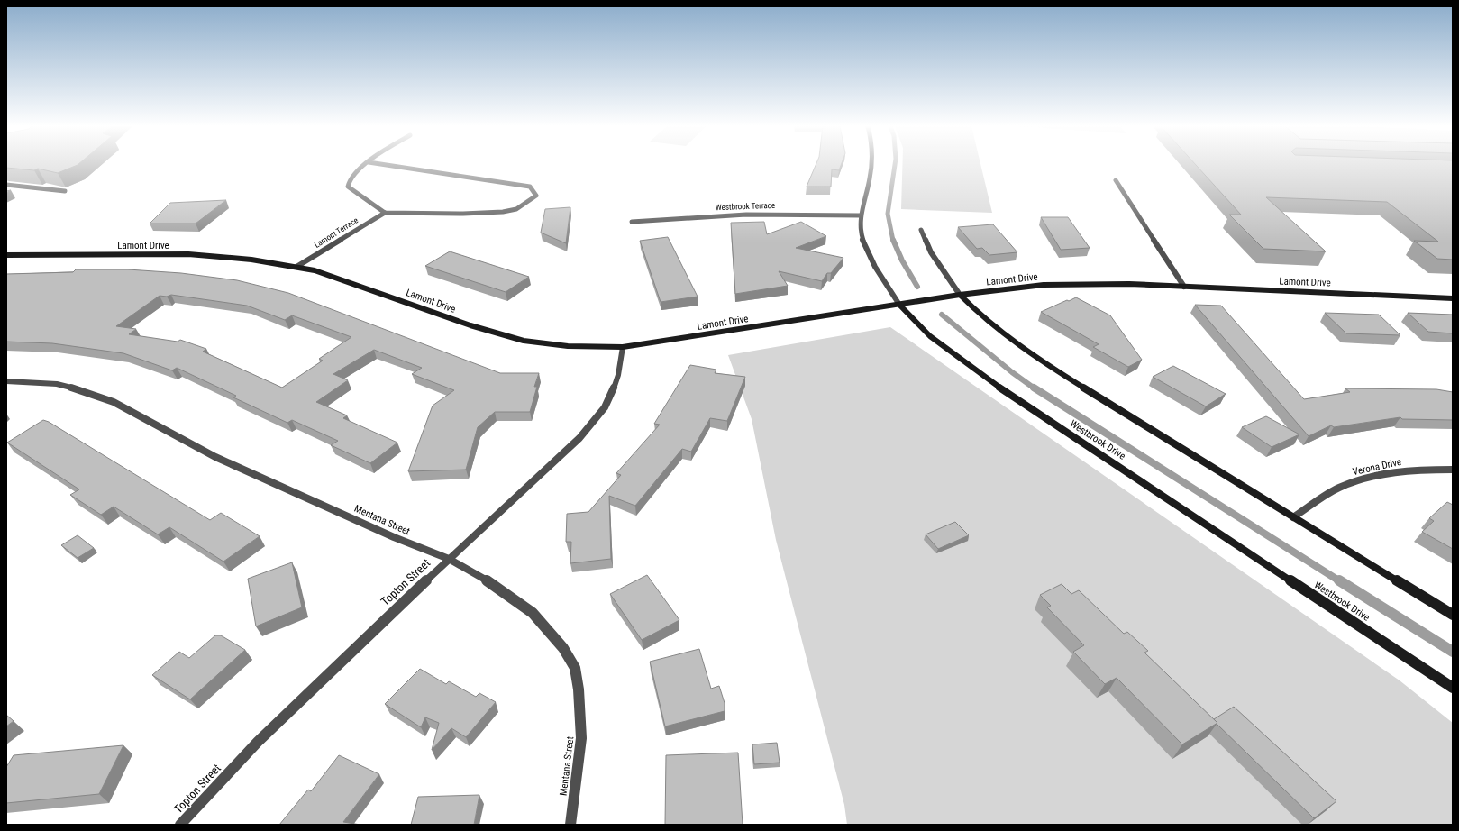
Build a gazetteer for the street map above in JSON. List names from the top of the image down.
{
  "streets": {
    "street": [
      "Westbrook Terrace",
      "Lamont Terrace",
      "Lamont Drive",
      "Westbrook Drive",
      "Verona Drive",
      "Mentana Street",
      "Topton Street"
    ]
  },
  "crossings": [
    ["Westbrook Terrace", "Westbrook Drive"],
    ["Lamont Terrace", "Lamont Drive"],
    ["Lamont Drive", "Westbrook Drive"],
    ["Lamont Drive", "Topton Street"],
    ["Mentana Street", "Topton Street"]
  ]
}
